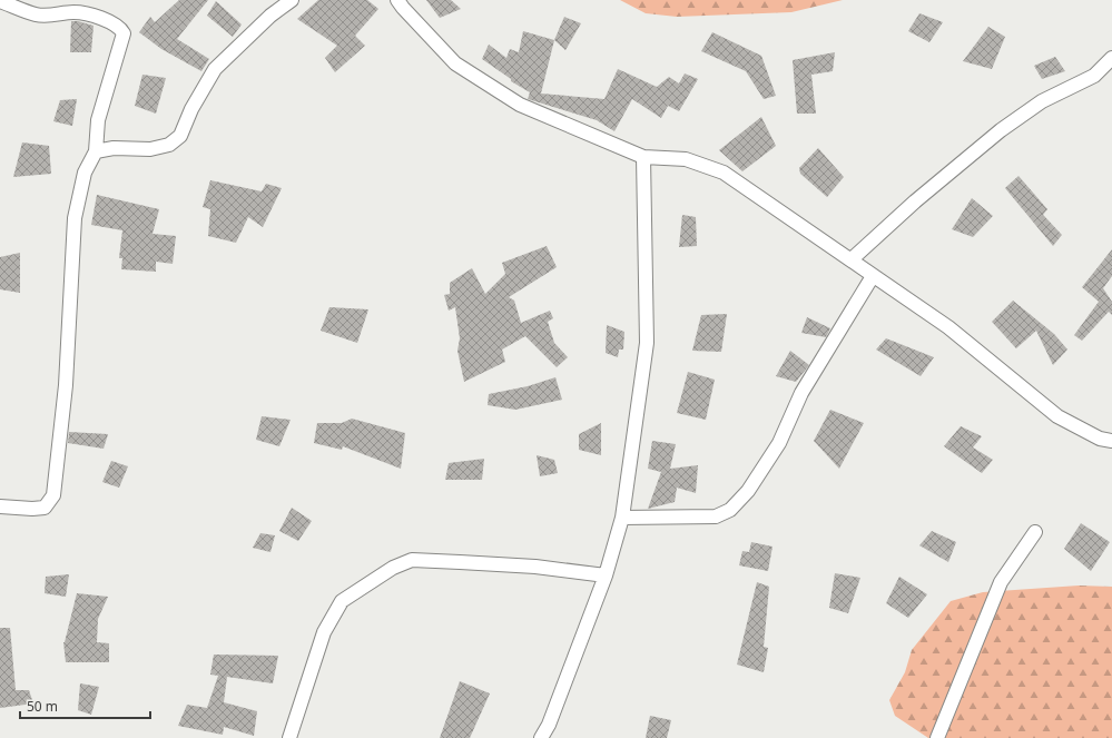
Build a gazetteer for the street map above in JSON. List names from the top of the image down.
{
  "scale_bar": "50 m"
}
